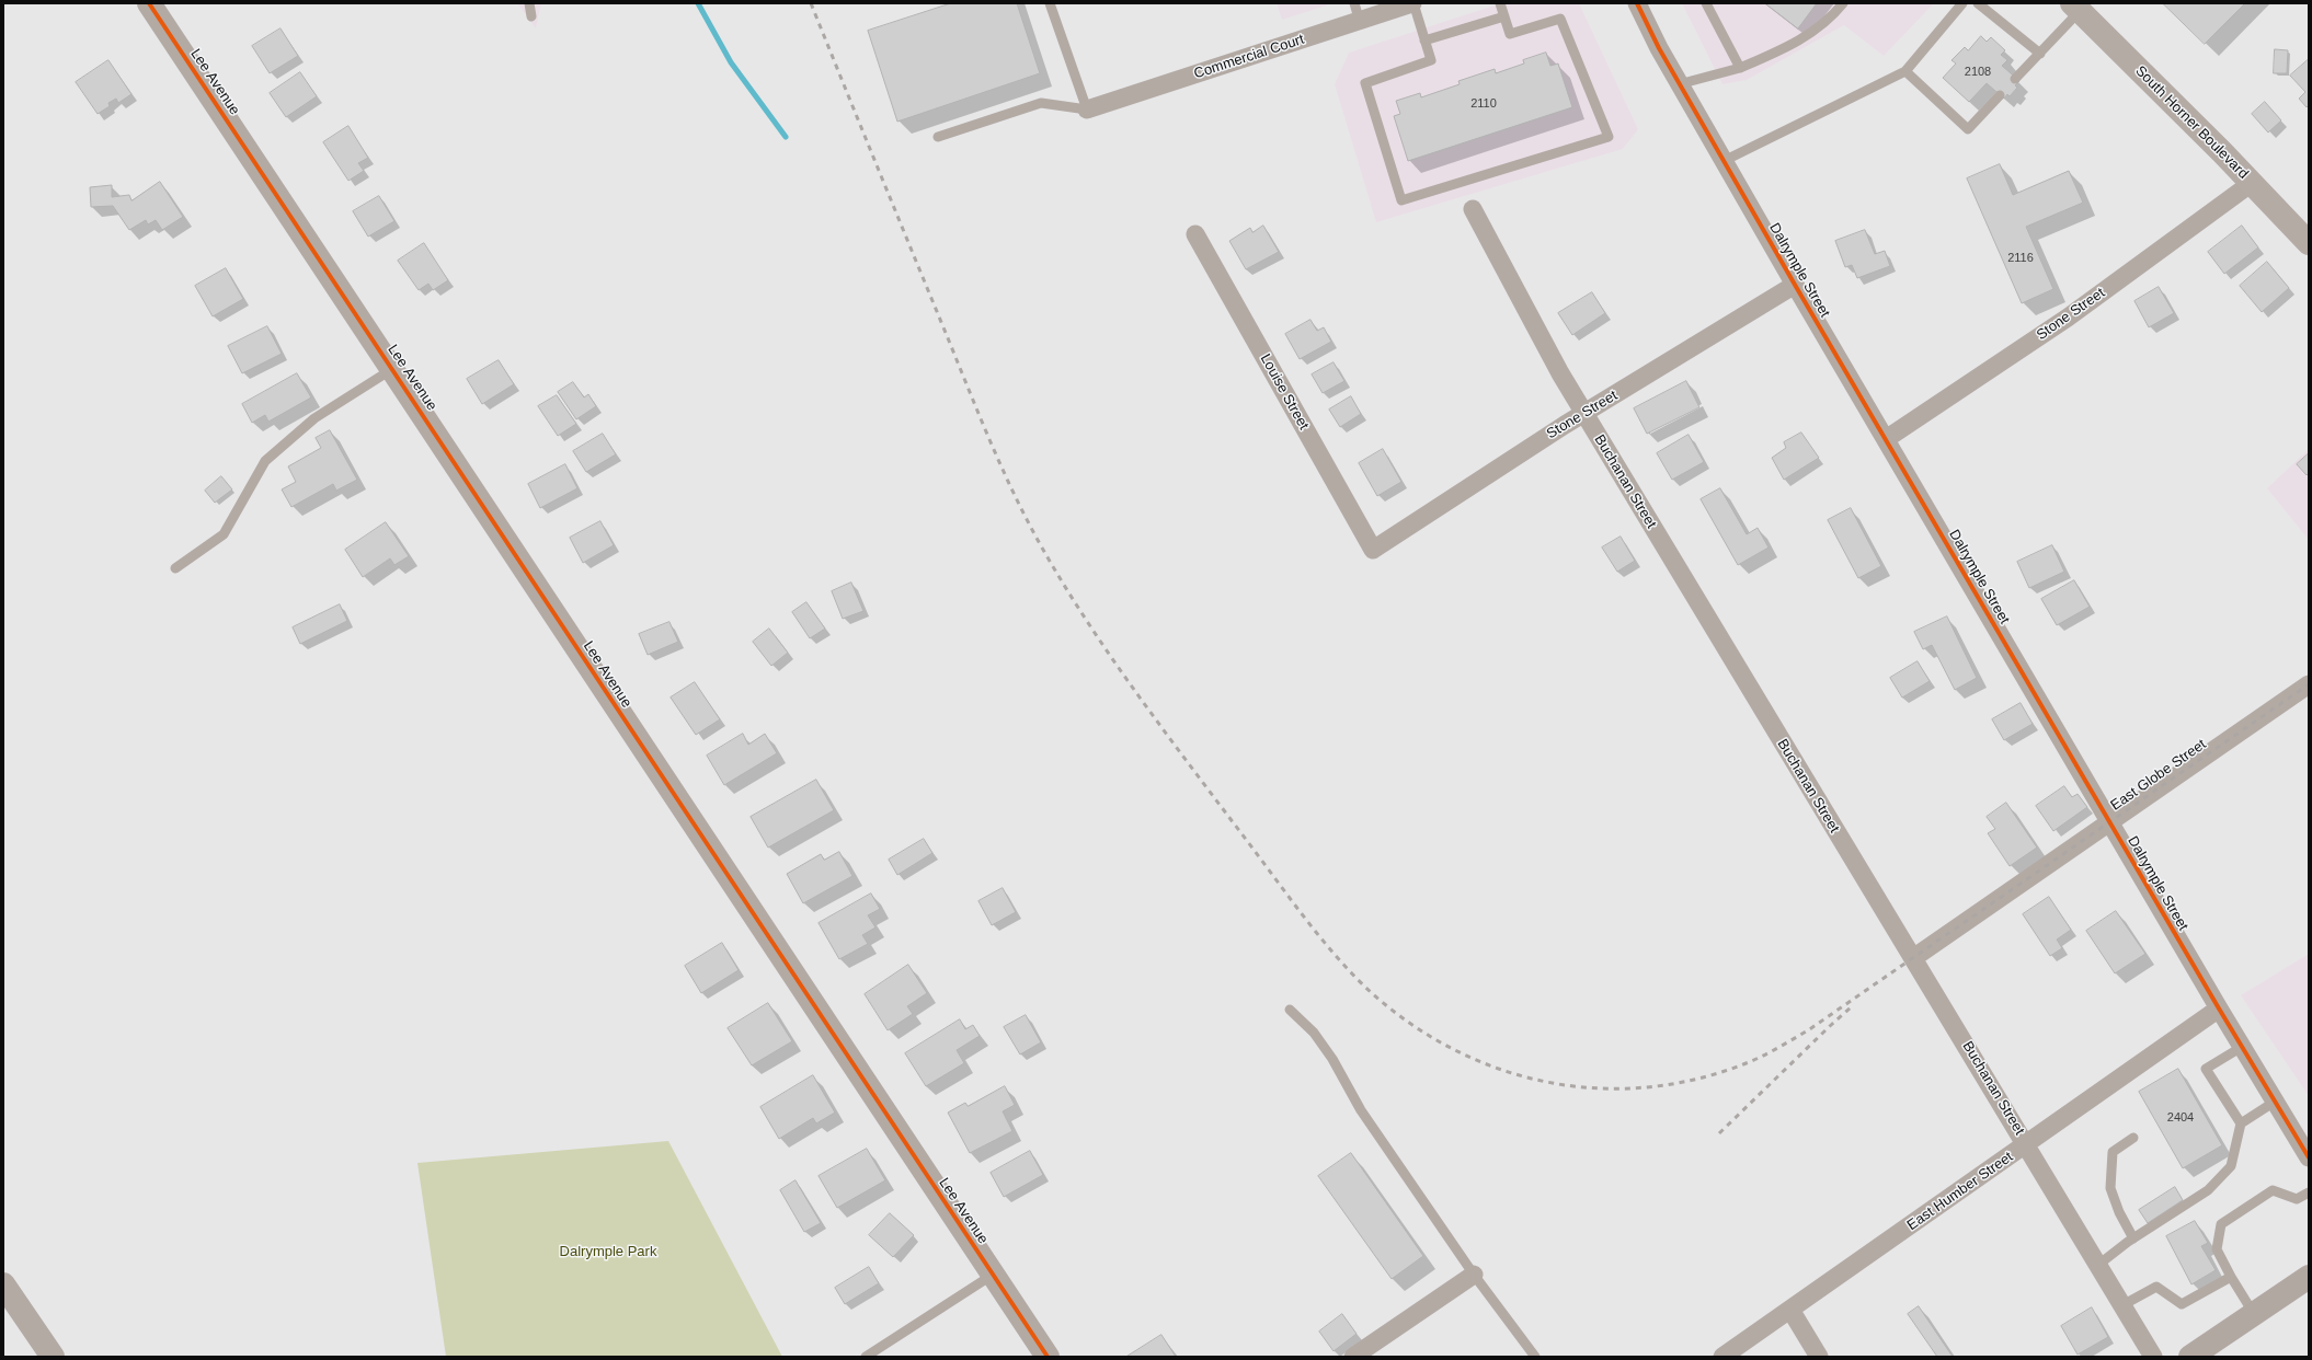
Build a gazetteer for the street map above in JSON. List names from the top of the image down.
{
  "streets": {
    "main road": ["South Horner Boulevard"],
    "street": [
      "Commercial Court",
      "Lee Avenue",
      "Dalrymple Street",
      "Stone Street",
      "Louise Street",
      "Buchanan Street",
      "East Globe Street",
      "East Humber Street"
    ]
  },
  "crossings": [
    ["South Horner Boulevard", "Stone Street"],
    ["Dalrymple Street", "Stone Street"],
    ["Dalrymple Street", "East Globe Street"],
    ["Dalrymple Street", "East Humber Street"],
    ["Stone Street", "Louise Street"],
    ["Stone Street", "Buchanan Street"],
    ["Buchanan Street", "East Globe Street"],
    ["Buchanan Street", "East Humber Street"]
  ],
  "parks": ["Dalrymple Park"],
  "house_numbers": [
    "2108",
    "2110",
    "2116",
    "2404"
  ]
}
